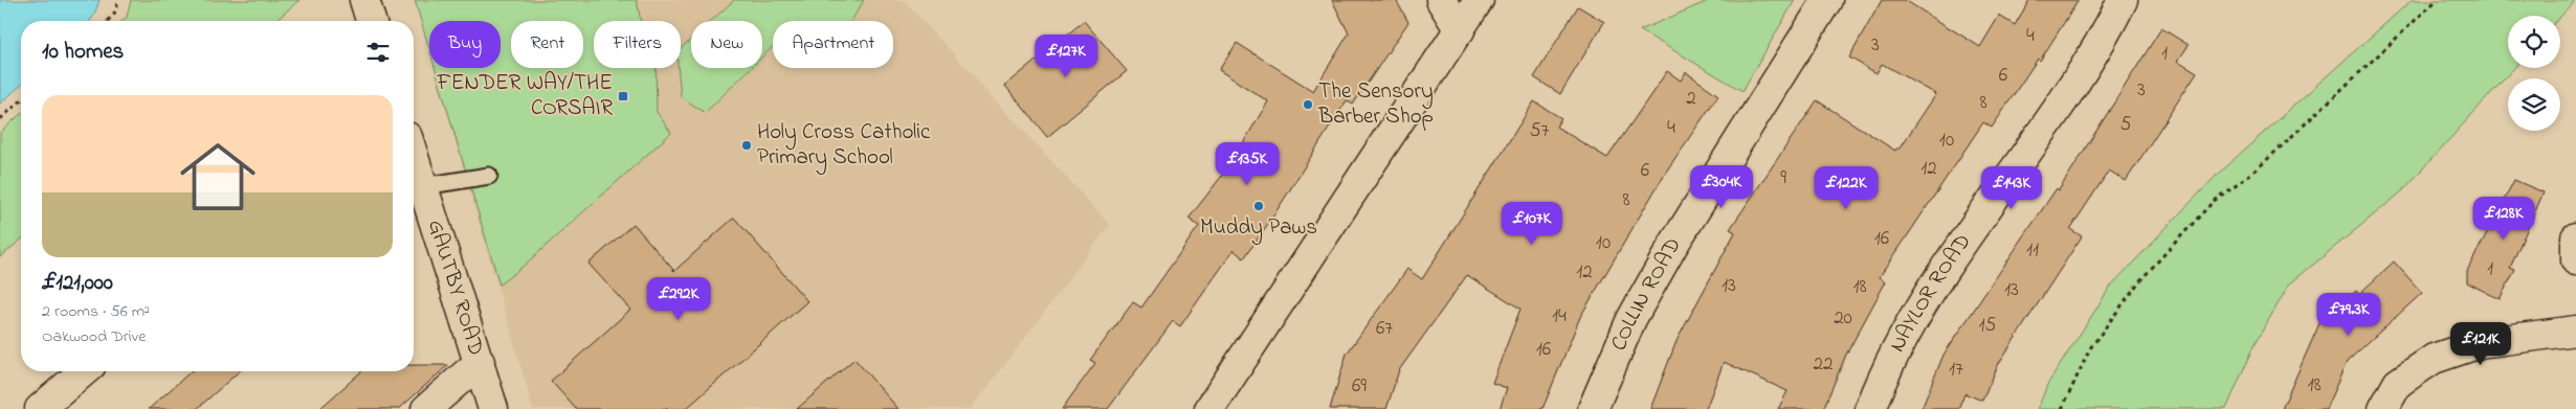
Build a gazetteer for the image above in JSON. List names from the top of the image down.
{
  "streets": {
    "street": ["GAUTBY ROAD", "NAYLOR ROAD", "COLLIN ROAD"]
  },
  "places": {
    "transit": ["FENDER WAY/THE CORSAIR"],
    "other": ["The Sensory Barber Shop", "Holy Cross Catholic Primary School", "Muddy Paws"]
  },
  "house_numbers": [
    "4",
    "3",
    "1",
    "6",
    "3",
    "2",
    "8",
    "5",
    "4",
    "57",
    "10",
    "12",
    "6",
    "9",
    "8",
    "16",
    "10",
    "11",
    "1",
    "12",
    "13",
    "18",
    "13",
    "14",
    "20",
    "15",
    "67",
    "16",
    "22",
    "17",
    "18",
    "69"
  ],
  "page": {
    "chip": [
      "Buy",
      "Rent",
      "Filters",
      "New",
      "Apartment"
    ],
    "heading": "10 homes",
    "price": [
      "£127K",
      "£135K",
      "£304K",
      "£122K",
      "£143K",
      "£128K",
      "£107K",
      "£292K",
      "£79.3K",
      "£121K"
    ],
    "list": [
      {
        "name": "£121,000",
        "note": "2 rooms · 56 m² · Oakwood Drive"
      }
    ]
  }
}
